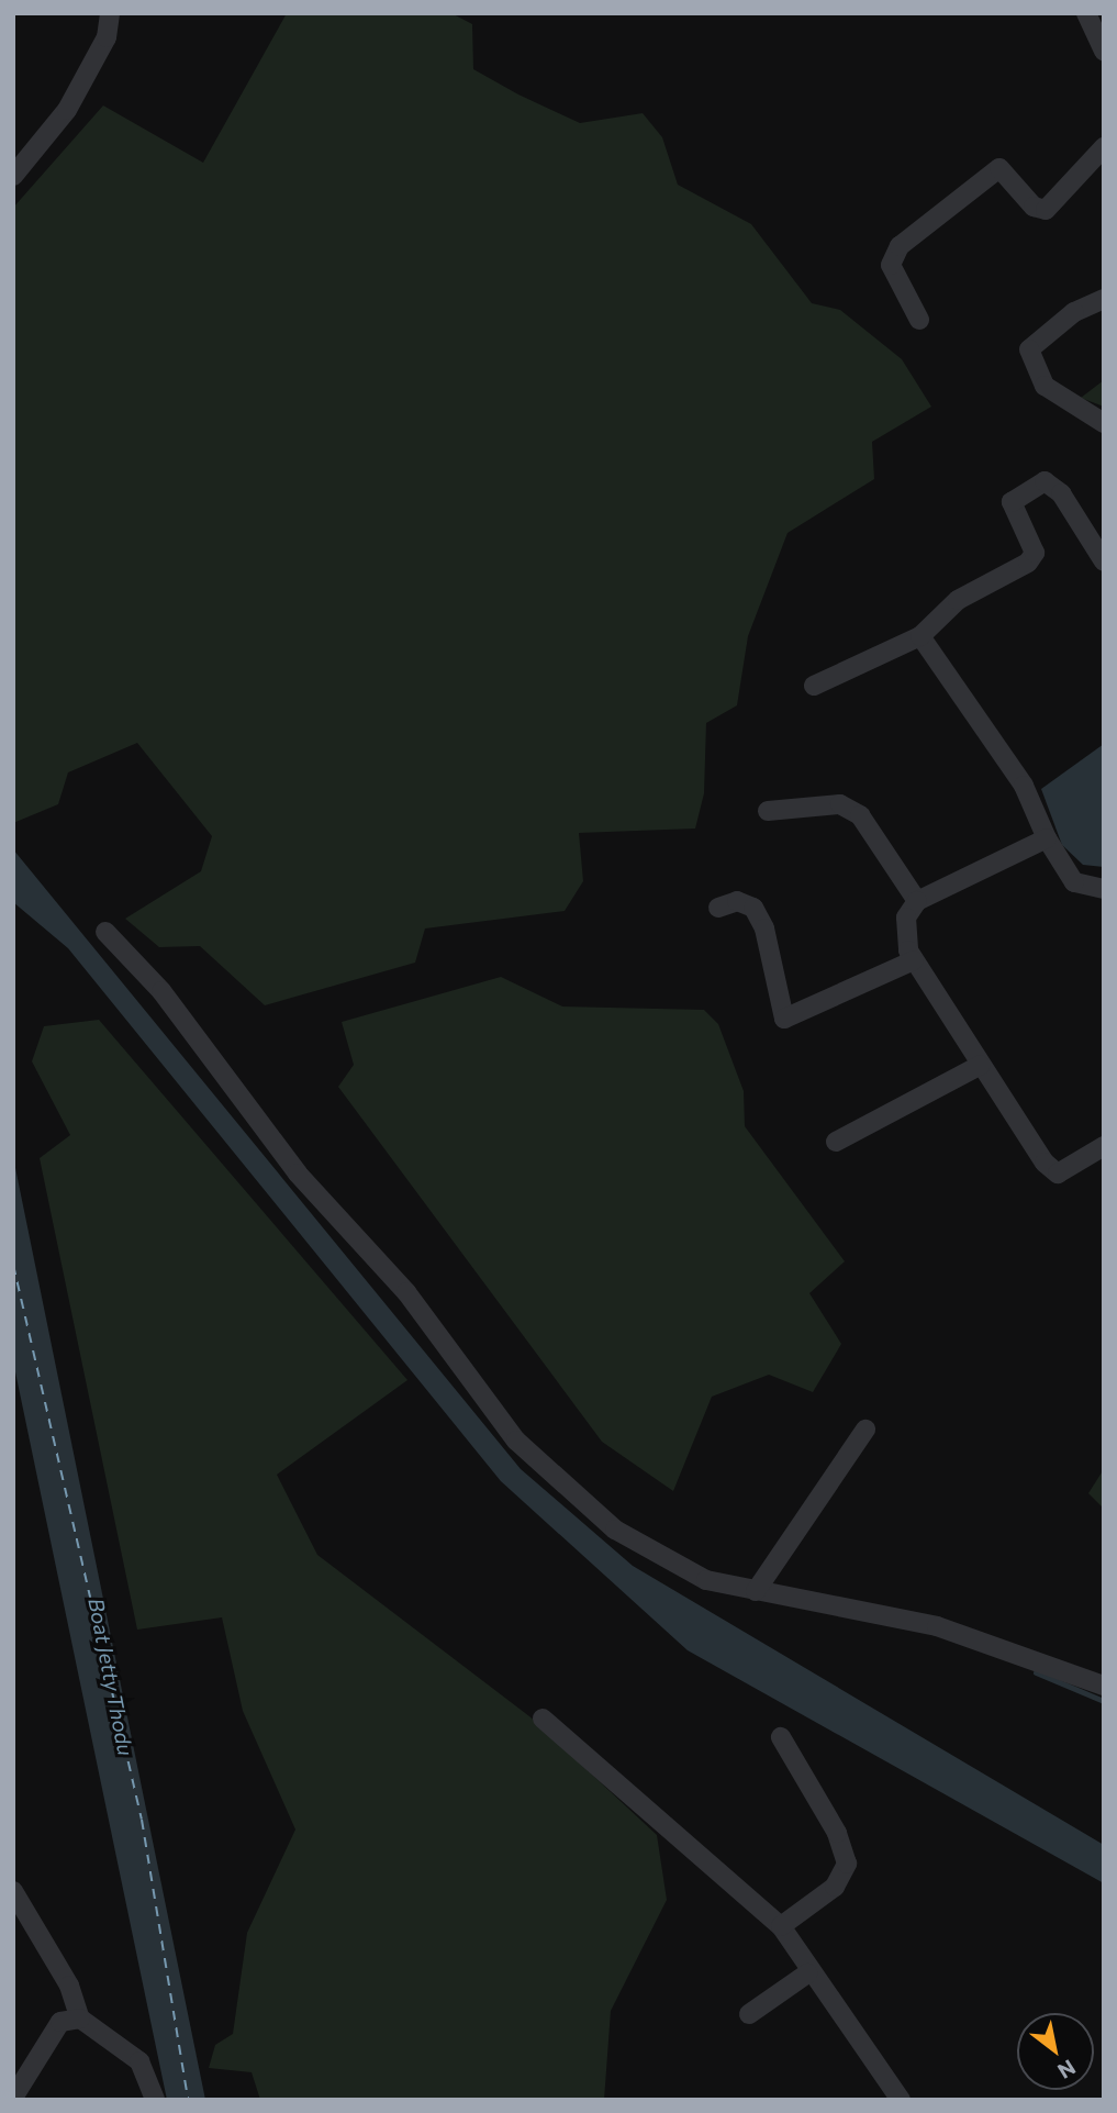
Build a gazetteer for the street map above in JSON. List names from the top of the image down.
{
  "water": ["Boat Jetty Thodu"],
  "north": "bottom right"
}
